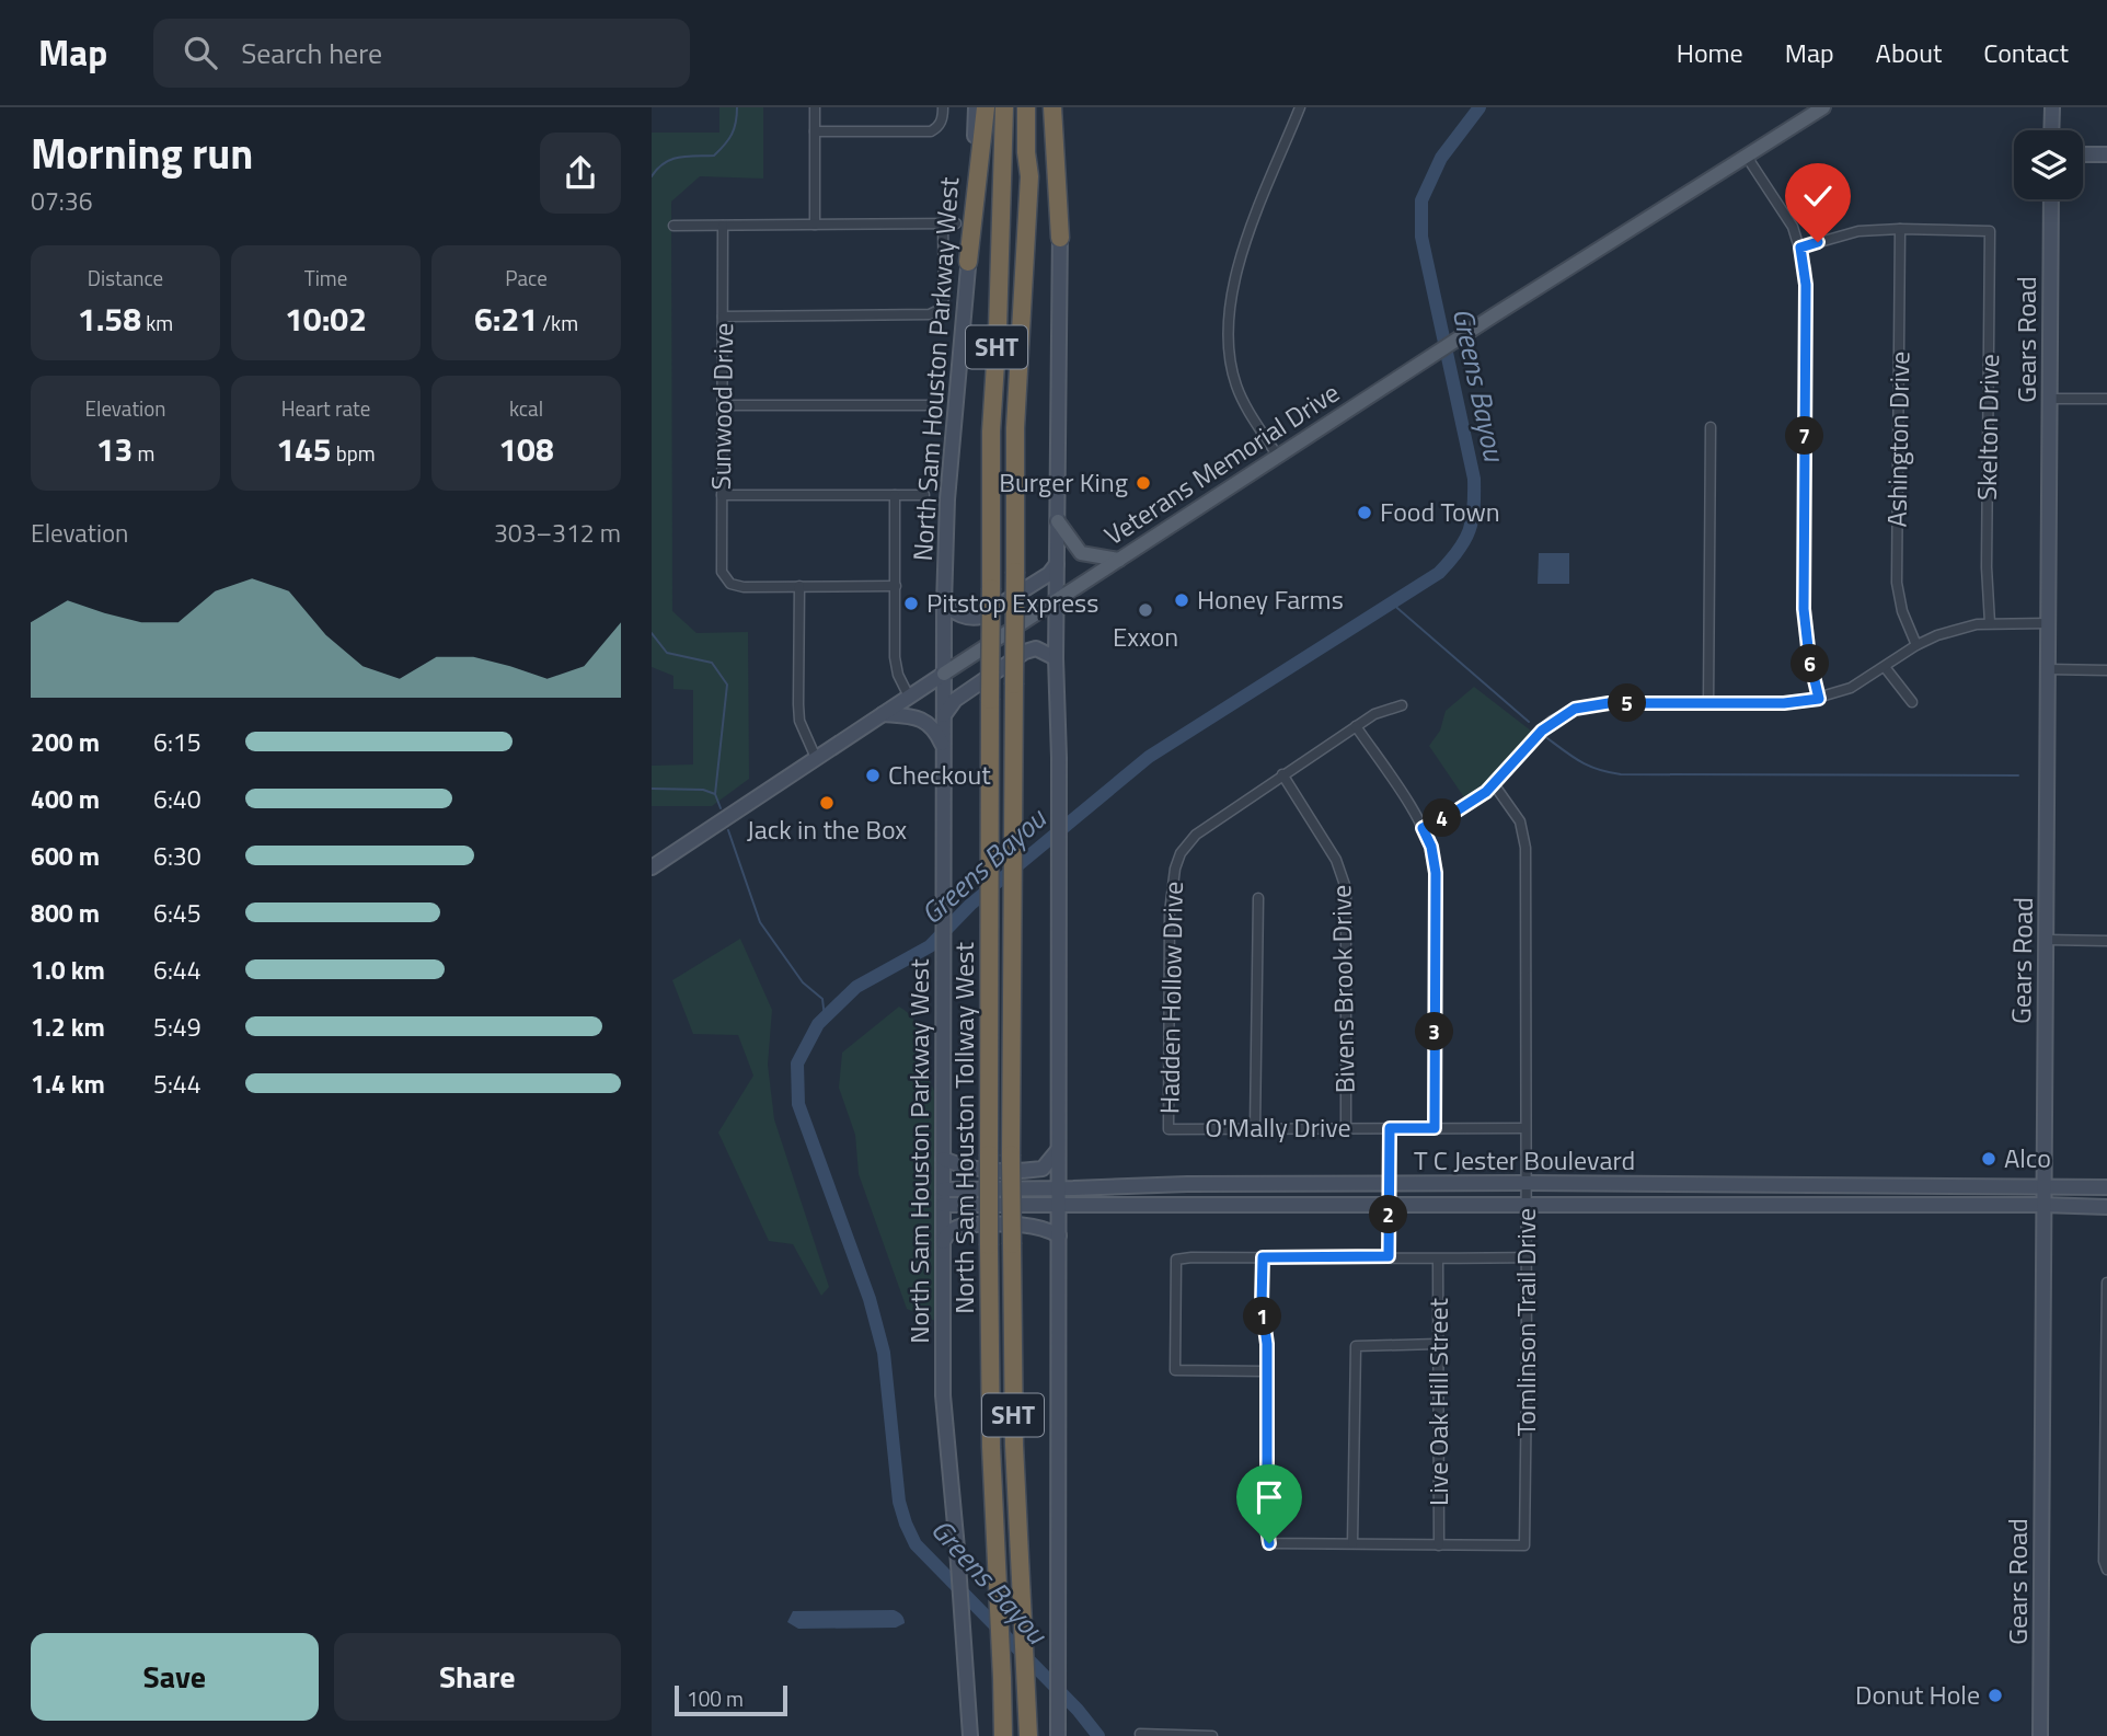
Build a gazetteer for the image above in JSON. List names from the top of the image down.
{
  "streets": {
    "highway": ["SHT", "North Sam Houston Tollway West"],
    "main road": [
      "Gears Road",
      "North Sam Houston Parkway West",
      "Veterans Memorial Drive",
      "T C Jester Boulevard"
    ],
    "street": [
      "Sunwood Drive",
      "Skelton Drive",
      "Ashington Drive",
      "Bivens Brook Drive",
      "Hadden Hollow Drive",
      "O'Mally Drive",
      "Tomlinson Trail Drive",
      "Live Oak Hill Street"
    ]
  },
  "crossings": [
    ["Gears Road", "T C Jester Boulevard"],
    ["North Sam Houston Parkway West", "Veterans Memorial Drive"],
    ["North Sam Houston Parkway West", "T C Jester Boulevard"],
    ["Skelton Drive", "Ashington Drive"],
    ["Bivens Brook Drive", "Hadden Hollow Drive"],
    ["Bivens Brook Drive", "O'Mally Drive"],
    ["Hadden Hollow Drive", "O'Mally Drive"],
    ["O'Mally Drive", "Tomlinson Trail Drive"],
    ["T C Jester Boulevard", "Tomlinson Trail Drive"],
    ["Tomlinson Trail Drive", "Live Oak Hill Street"]
  ],
  "water": ["Greens Bayou"],
  "places": [
    "Burger King",
    "Food Town",
    "Honey Farms",
    "Pitstop Express",
    "Exxon",
    "Checkout",
    "Jack in the Box",
    "Alco",
    "Donut Hole"
  ],
  "scale_bar": "100 m",
  "page": {
    "header": "Map",
    "search": "Search here",
    "nav": [
      "Home",
      "Map",
      "About",
      "Contact"
    ],
    "heading": ["Morning run", "07:36"],
    "stats": [
      ["Distance", "1.58 km"],
      ["Time", "10:02"],
      ["Pace", "6:21 /km"],
      ["Elevation", "13 m"],
      ["Heart rate", "145 bpm"],
      ["kcal", "108"]
    ],
    "pins": [
      "7",
      "6",
      "5",
      "4",
      "3",
      "2",
      "1"
    ],
    "chart": ["Elevation", "303–312 m"],
    "list": [
      {
        "name": "200 m",
        "note": "6:15"
      },
      {
        "name": "400 m",
        "note": "6:40"
      },
      {
        "name": "600 m",
        "note": "6:30"
      },
      {
        "name": "800 m",
        "note": "6:45"
      },
      {
        "name": "1.0 km",
        "note": "6:44"
      },
      {
        "name": "1.2 km",
        "note": "5:49"
      },
      {
        "name": "1.4 km",
        "note": "5:44"
      }
    ],
    "buttons": ["Save", "Share"],
    "scale": "100 m"
  }
}
